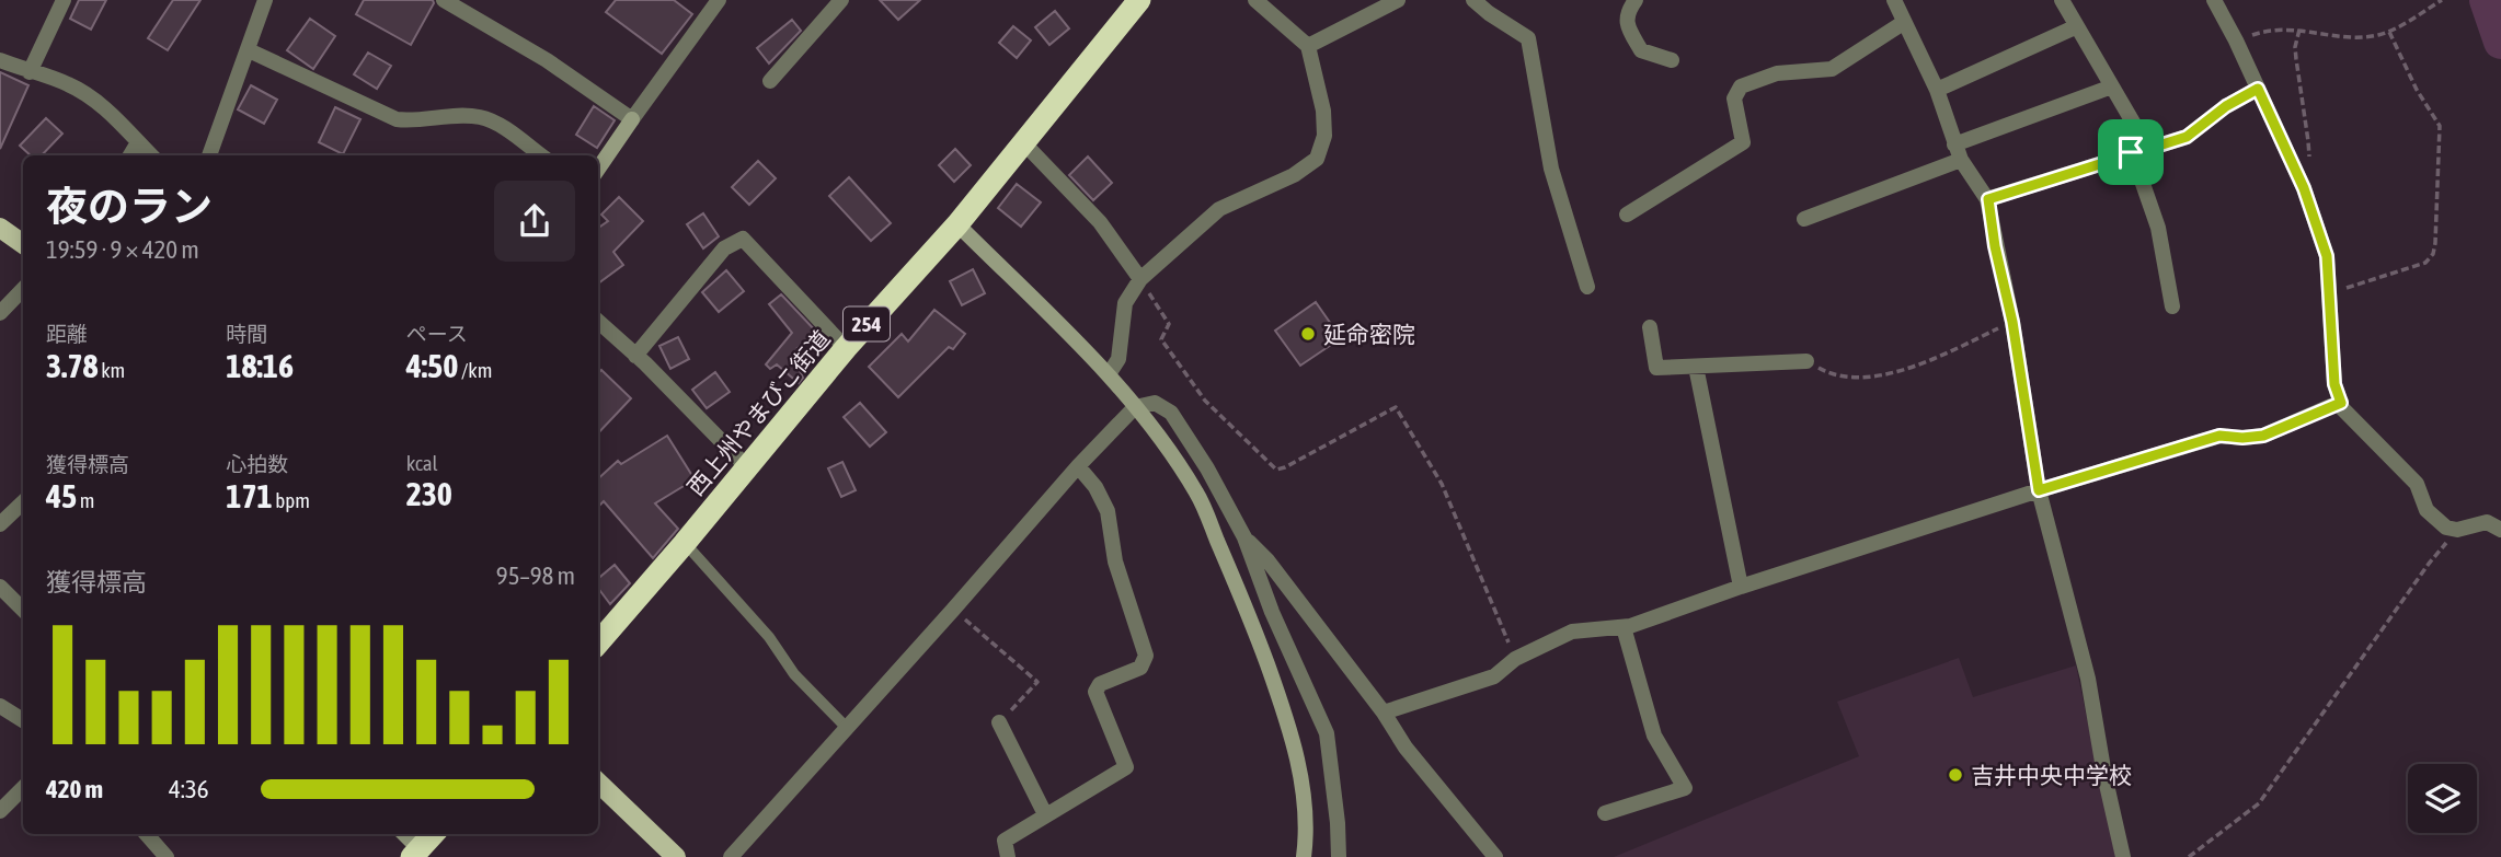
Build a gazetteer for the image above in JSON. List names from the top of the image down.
{
  "streets": {
    "highway": ["254", "西上州やまびこ街道"]
  },
  "places": ["延命密院", "吉井中央中学校"],
  "page": {
    "heading": ["夜のラン", "19:59 · 9 × 420 m"],
    "stats": [
      ["距離", "3.78 km"],
      ["時間", "18:16"],
      ["ペース", "4:50 /km"],
      ["獲得標高", "45 m"],
      ["心拍数", "171 bpm"],
      ["kcal", "230"]
    ],
    "chart": ["獲得標高", "95–98 m"],
    "list": [
      {
        "name": "420 m",
        "note": "4:36"
      }
    ]
  }
}
